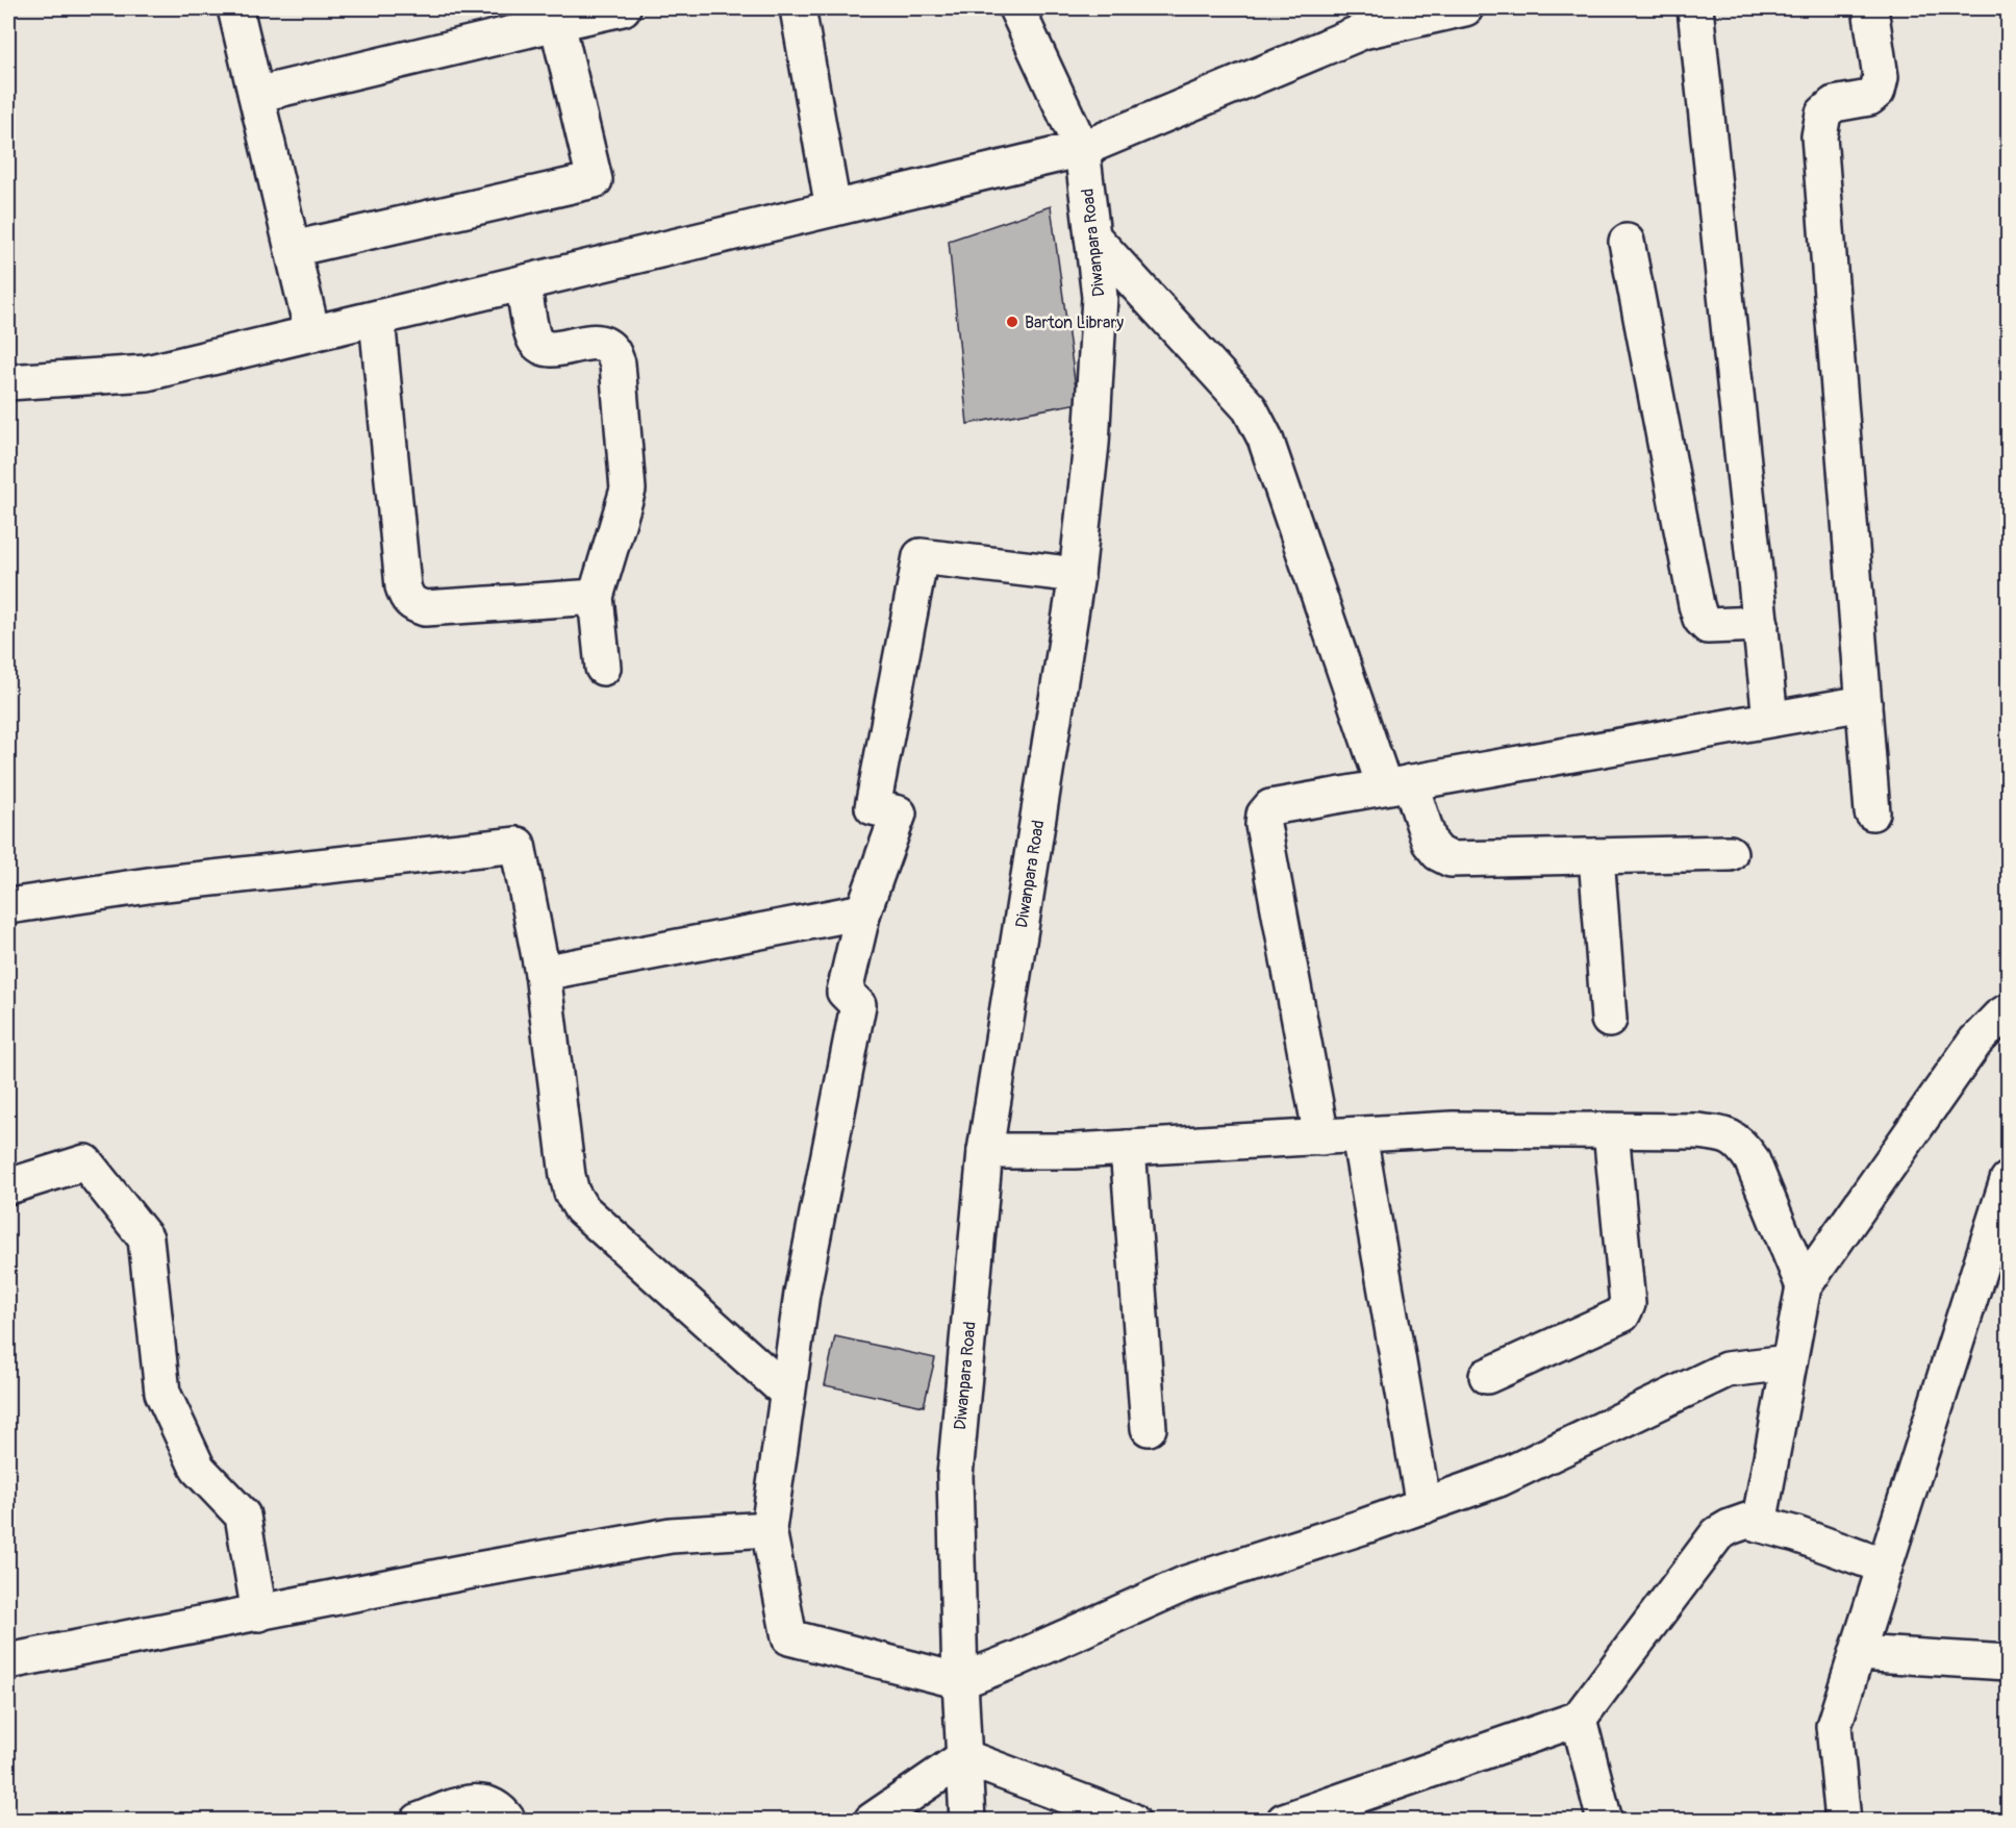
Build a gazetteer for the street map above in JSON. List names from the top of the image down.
{
  "streets": {
    "street": ["Diwanpara Road"]
  },
  "places": ["Barton Library"]
}
